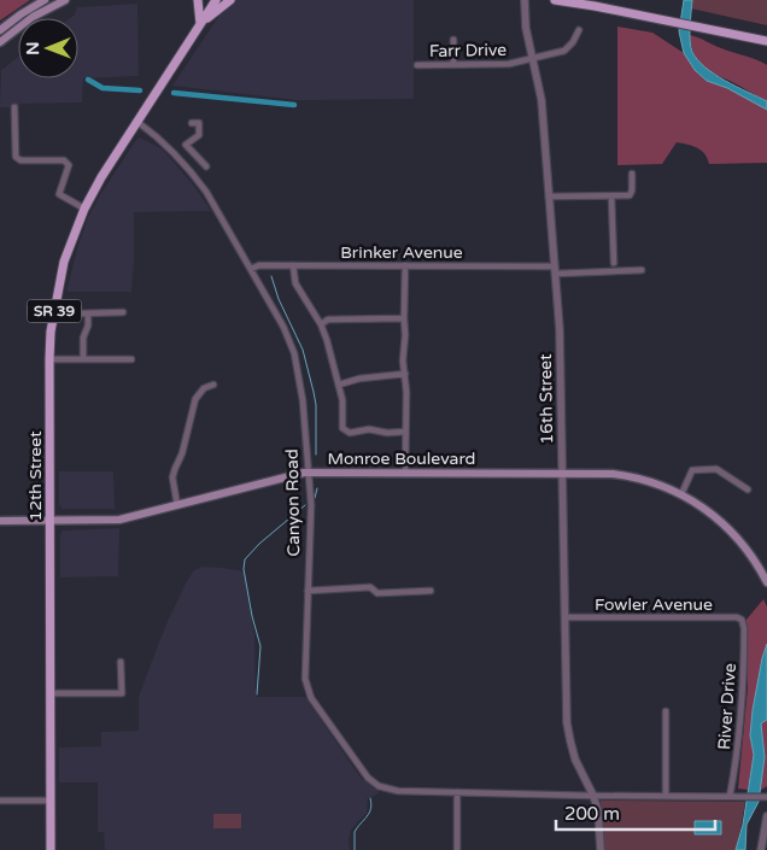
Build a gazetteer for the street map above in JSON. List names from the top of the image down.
{
  "streets": {
    "main road": ["SR 39", "Monroe Boulevard", "12th Street"],
    "street": [
      "Farr Drive",
      "Brinker Avenue",
      "16th Street",
      "Canyon Road",
      "Fowler Avenue",
      "River Drive"
    ]
  },
  "crossings": [
    ["Farr Drive", "16th Street"],
    ["Brinker Avenue", "16th Street"],
    ["Brinker Avenue", "Canyon Road"],
    ["SR 39", "12th Street"],
    ["SR 39", "Canyon Road"],
    ["16th Street", "Monroe Boulevard"],
    ["16th Street", "Canyon Road"],
    ["16th Street", "Fowler Avenue"],
    ["Monroe Boulevard", "12th Street"],
    ["Monroe Boulevard", "Canyon Road"],
    ["12th Street", "Canyon Road"],
    ["Canyon Road", "River Drive"],
    ["Fowler Avenue", "River Drive"]
  ],
  "scale_bar": "200 m",
  "north": "left"
}
